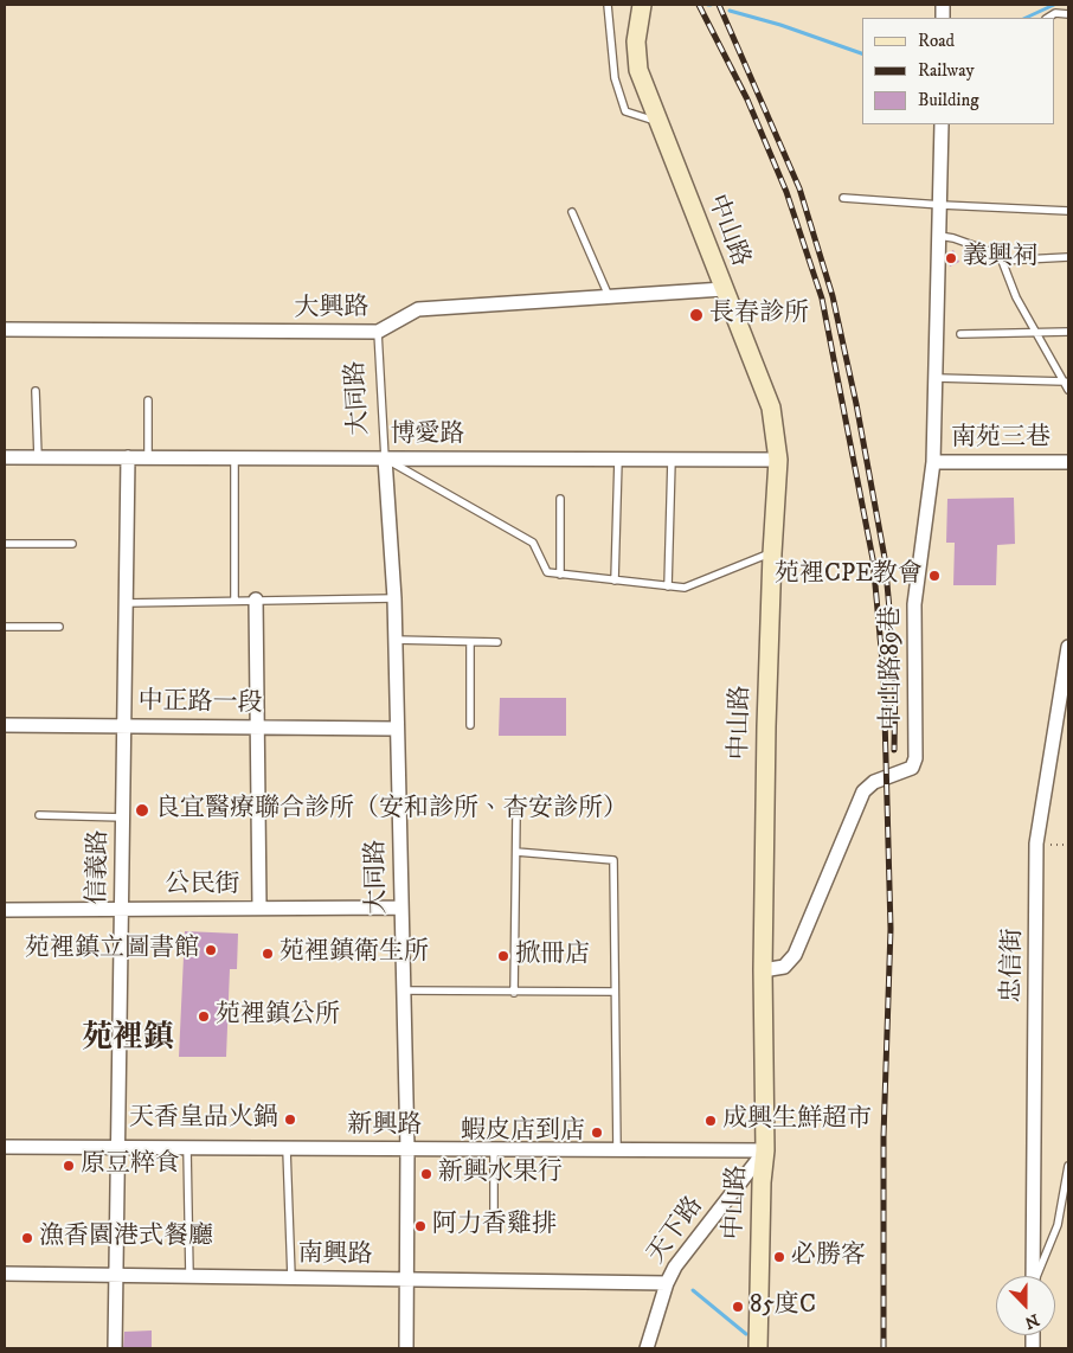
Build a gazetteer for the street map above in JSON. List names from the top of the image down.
{
  "streets": {
    "street": [
      "中山路",
      "大興路",
      "大同路",
      "博愛路",
      "南苑三巷",
      "中山路89巷",
      "中正路一段",
      "信義路",
      "公民街",
      "忠信街",
      "新興路",
      "天下路",
      "南興路"
    ]
  },
  "crossings": [
    ["中山路", "大興路"],
    ["中山路", "博愛路"],
    ["中山路", "中山路89巷"],
    ["中山路", "新興路"],
    ["中山路", "天下路"],
    ["大興路", "大同路"],
    ["大同路", "博愛路"],
    ["大同路", "中正路一段"],
    ["大同路", "公民街"],
    ["大同路", "新興路"],
    ["大同路", "南興路"],
    ["博愛路", "信義路"],
    ["南苑三巷", "中山路89巷"],
    ["中正路一段", "信義路"],
    ["信義路", "公民街"],
    ["信義路", "新興路"],
    ["信義路", "南興路"],
    ["新興路", "天下路"],
    ["天下路", "南興路"]
  ],
  "districts": ["苑裡鎮"],
  "places": [
    "義興祠",
    "長春診所",
    "苑裡CPE教會",
    "良宜醫療聯合診所（安和診所、杏安診所）",
    "苑裡鎮立圖書館",
    "苑裡鎮衛生所",
    "掀冊店",
    "苑裡鎮公所",
    "天香皇品火鍋",
    "成興生鮮超市",
    "蝦皮店到店",
    "原豆粹食",
    "新興水果行",
    "阿力香雞排",
    "漁香園港式餐廳",
    "必勝客",
    "85度C"
  ],
  "legend": ["Road", "Railway", "Building"],
  "north": "bottom"
}
